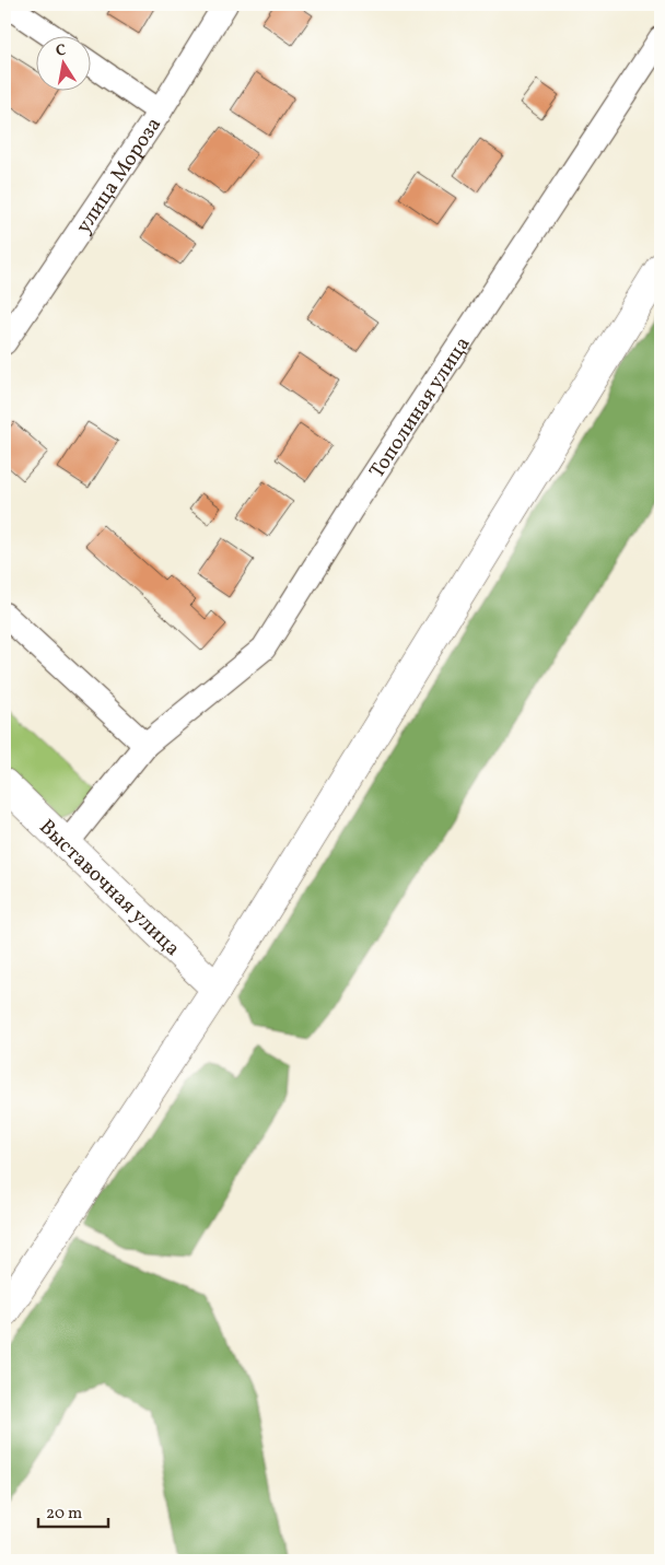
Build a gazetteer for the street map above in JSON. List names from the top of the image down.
{
  "streets": {
    "street": ["улица Мороза", "Тополиная улица", "Выставочная улица"]
  },
  "crossings": [
    ["Тополиная улица", "Выставочная улица"]
  ],
  "scale_bar": "20 m",
  "north": "top"
}
